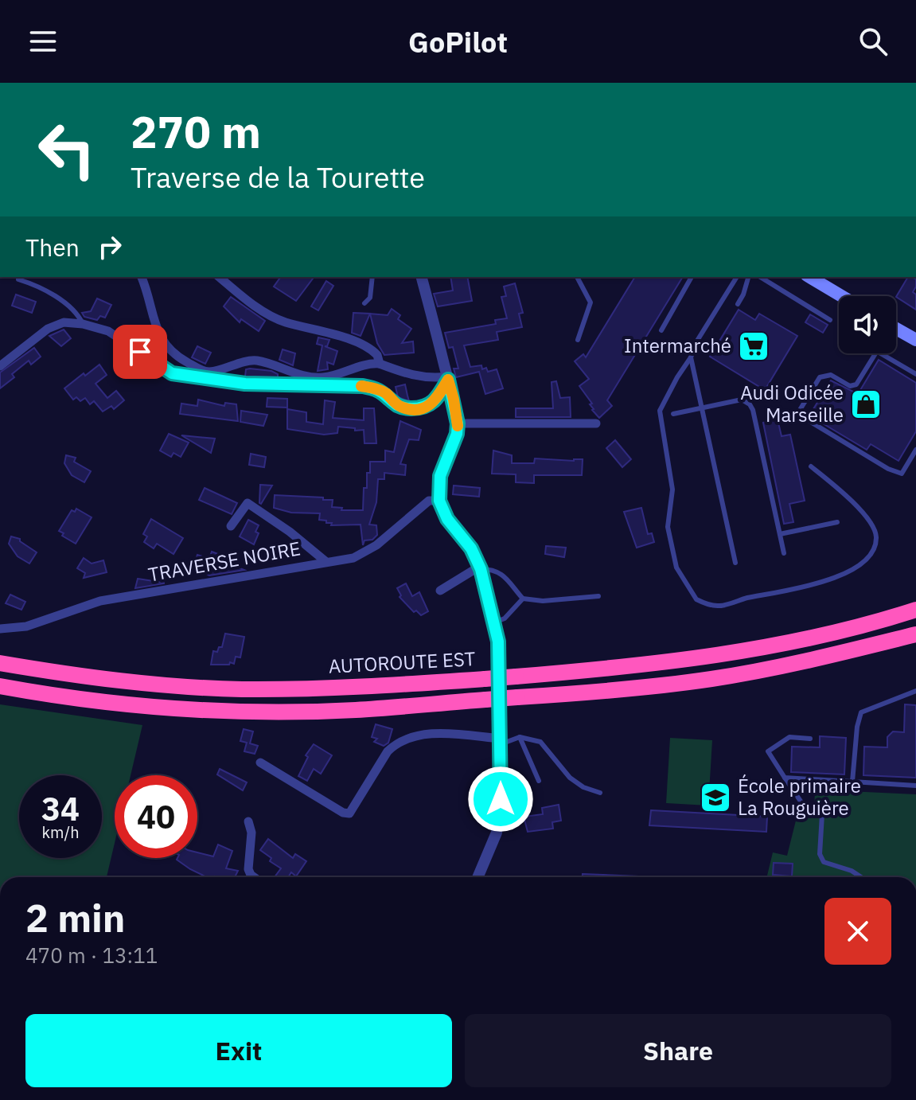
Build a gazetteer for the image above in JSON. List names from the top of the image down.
{
  "streets": {
    "highway": ["AUTOROUTE EST"],
    "street": ["TRAVERSE NOIRE"]
  },
  "places": {
    "supermarket": ["Intermarché"],
    "shop": ["Audi Odicée Marseille"],
    "school or university": ["École primaire La Rouguière"]
  },
  "page": {
    "header": "GoPilot",
    "turn": ["270 m", "Traverse de la Tourette"],
    "then": "Then",
    "speed": "34 km/h",
    "limit": "40",
    "heading": ["2 min", "470 m · 13:11"],
    "buttons": ["Exit", "Share"]
  }
}
